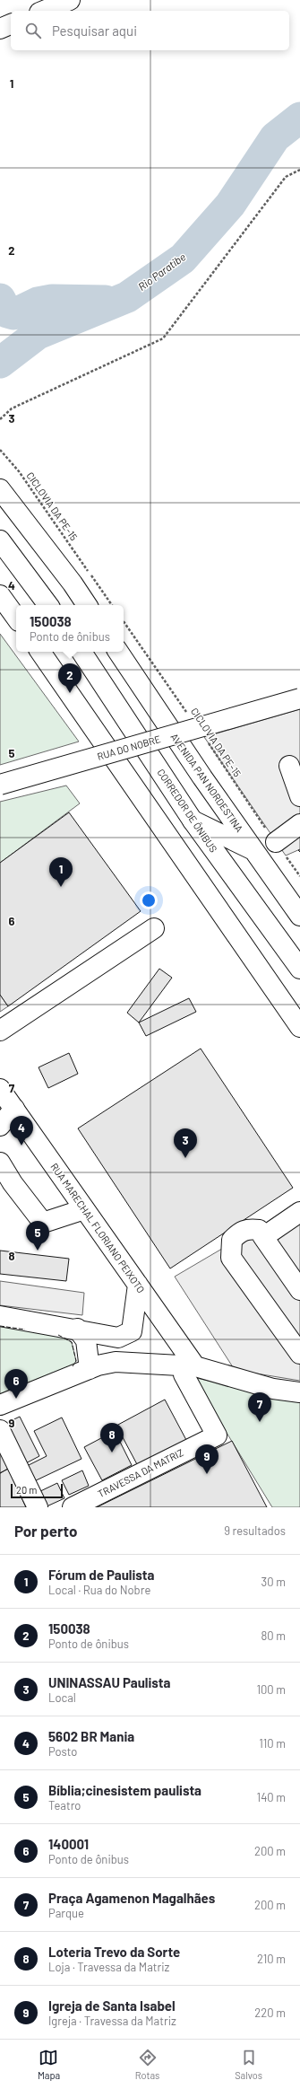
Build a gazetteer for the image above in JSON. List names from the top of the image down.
{
  "streets": {
    "main road": [
      "RUA DO NOBRE",
      "AVENIDA PAN NORDESTINA",
      "CORREDOR DE ÔNIBUS",
      "RUA MARECHAL FLORIANO PEIXOTO",
      "TRAVESSA DA MATRIZ"
    ],
    "path": ["CICLOVIA DA PE-15"]
  },
  "crossings": [
    ["RUA MARECHAL FLORIANO PEIXOTO", "TRAVESSA DA MATRIZ"]
  ],
  "water": ["Rio Paratibe"],
  "scale_bar": "20 m",
  "page": {
    "search": "Pesquisar aqui",
    "popup": ["150038", "Ponto de ônibus"],
    "pins": [
      "2",
      "1",
      "4",
      "3",
      "5",
      "6",
      "7",
      "8",
      "9"
    ],
    "scale": "20 m",
    "heading": ["Por perto", "9 resultados"],
    "list": [
      {
        "mark": "1",
        "name": "Fórum de Paulista",
        "note": "Local · Rua do Nobre",
        "value": "30 m"
      },
      {
        "mark": "2",
        "name": "150038",
        "note": "Ponto de ônibus",
        "value": "80 m"
      },
      {
        "mark": "3",
        "name": "UNINASSAU Paulista",
        "note": "Local",
        "value": "100 m"
      },
      {
        "mark": "4",
        "name": "5602 BR Mania",
        "note": "Posto",
        "value": "110 m"
      },
      {
        "mark": "5",
        "name": "Bíblia;cinesistem paulista",
        "note": "Teatro",
        "value": "140 m"
      },
      {
        "mark": "6",
        "name": "140001",
        "note": "Ponto de ônibus",
        "value": "200 m"
      },
      {
        "mark": "7",
        "name": "Praça Agamenon Magalhães",
        "note": "Parque",
        "value": "200 m"
      },
      {
        "mark": "8",
        "name": "Loteria Trevo da Sorte",
        "note": "Loja · Travessa da Matriz",
        "value": "210 m"
      },
      {
        "mark": "9",
        "name": "Igreja de Santa Isabel",
        "note": "Igreja · Travessa da Matriz",
        "value": "220 m"
      }
    ],
    "nav": ["Mapa", "Rotas", "Salvos"]
  },
  "grid": {
    "rows": [
      "1",
      "2",
      "3",
      "4",
      "5",
      "6",
      "7",
      "8",
      "9"
    ]
  }
}
